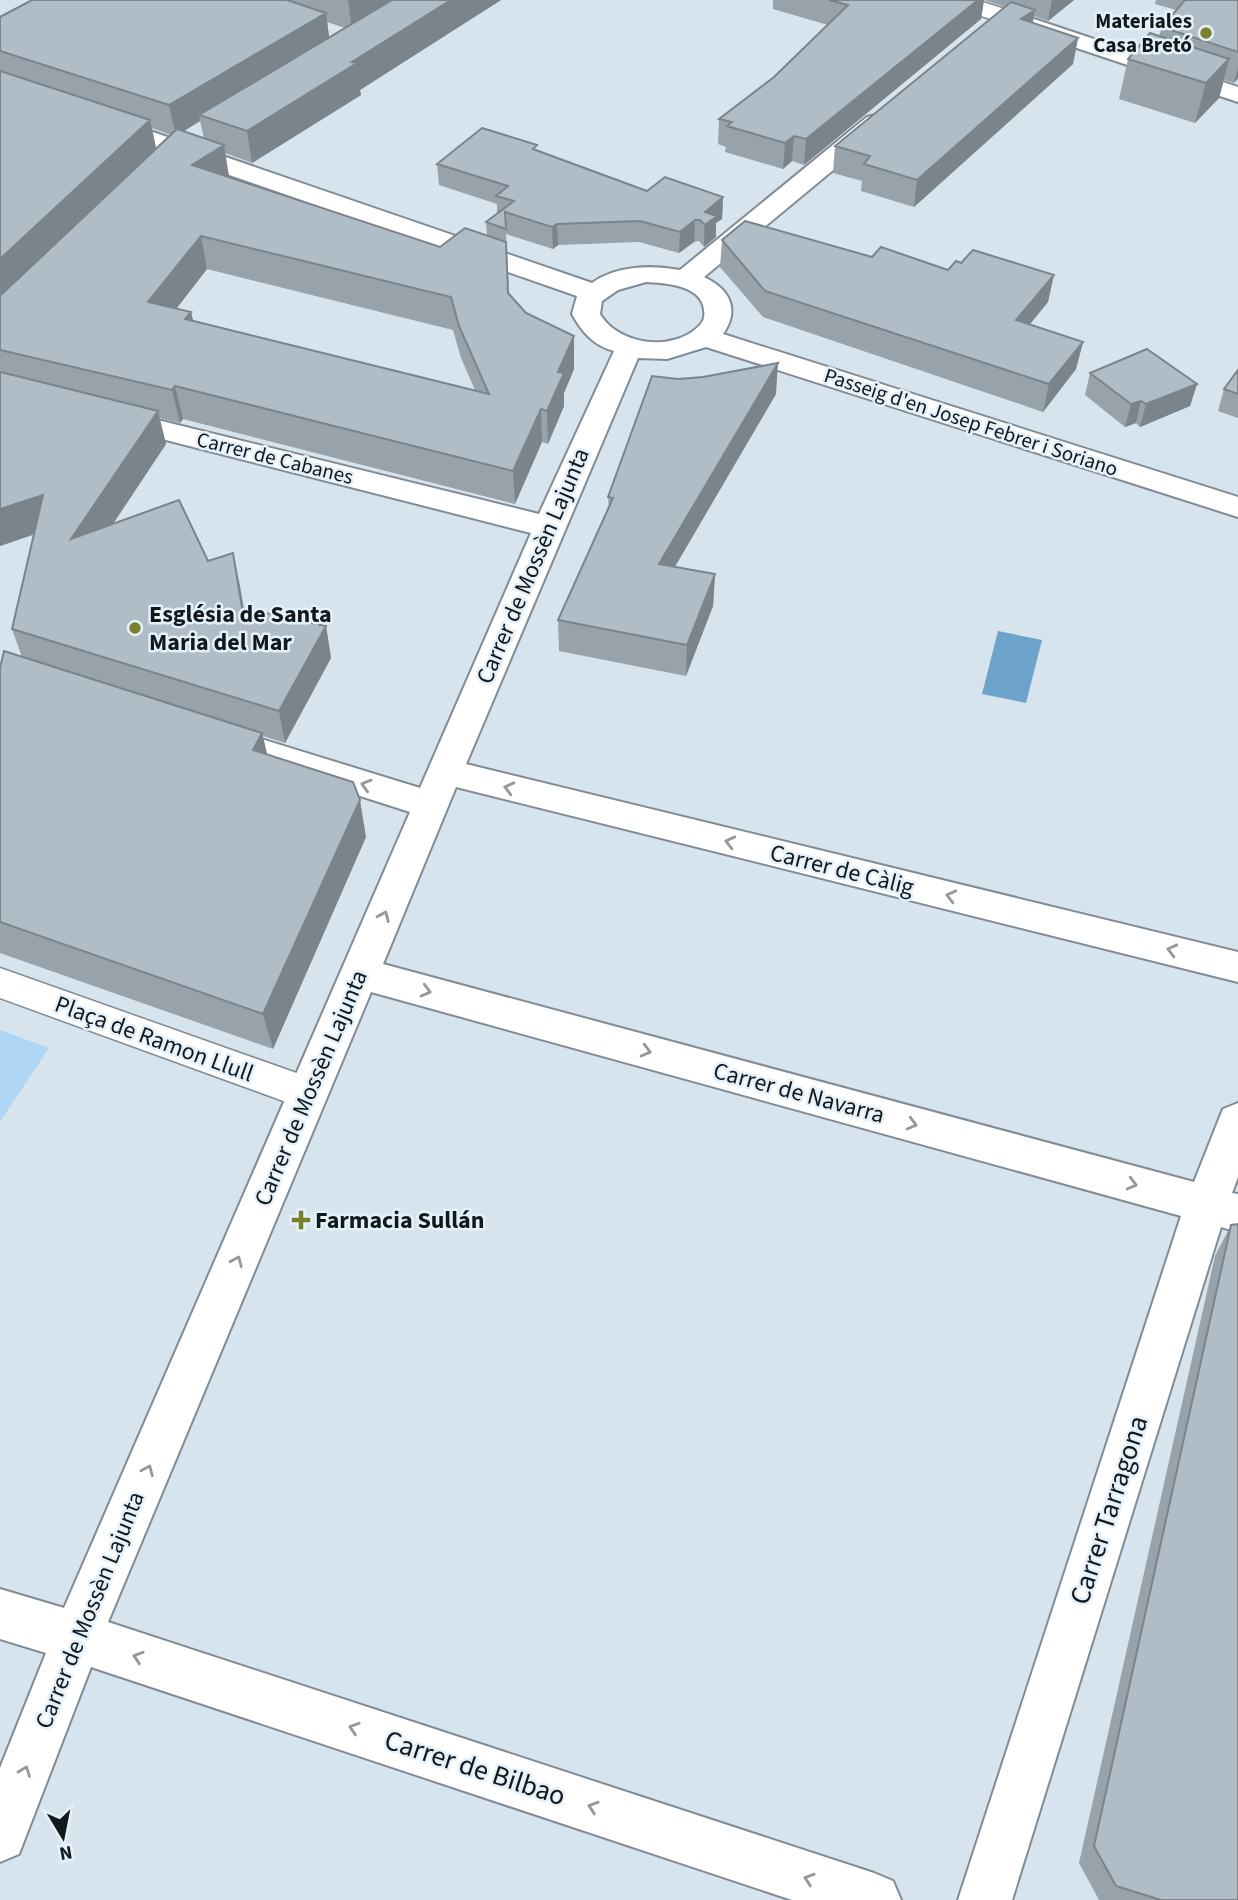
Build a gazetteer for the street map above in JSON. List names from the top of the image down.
{
  "streets": {
    "street": [
      "Passeig d'en Josep Febrer i Soriano",
      "Carrer de Cabanes",
      "Carrer de Mossèn Lajunta",
      "Carrer de Càlig",
      "Plaça de Ramon Llull",
      "Carrer de Navarra",
      "Carrer Tarragona",
      "Carrer de Bilbao"
    ]
  },
  "crossings": [
    ["Passeig d'en Josep Febrer i Soriano", "Carrer de Mossèn Lajunta"],
    ["Carrer de Cabanes", "Carrer de Mossèn Lajunta"],
    ["Carrer de Mossèn Lajunta", "Carrer de Càlig"],
    ["Carrer de Mossèn Lajunta", "Plaça de Ramon Llull"],
    ["Carrer de Mossèn Lajunta", "Carrer de Navarra"],
    ["Carrer de Mossèn Lajunta", "Carrer de Bilbao"],
    ["Carrer de Navarra", "Carrer Tarragona"]
  ],
  "one_way": [
    "Carrer de Mossèn Lajunta",
    "Carrer de Càlig",
    "Carrer de Navarra",
    "Carrer de Bilbao"
  ],
  "places": {
    "other": ["Materiales Casa Bretó", "Església de Santa Maria del Mar"],
    "health": ["Farmacia Sullán"]
  },
  "north": "bottom"
}
